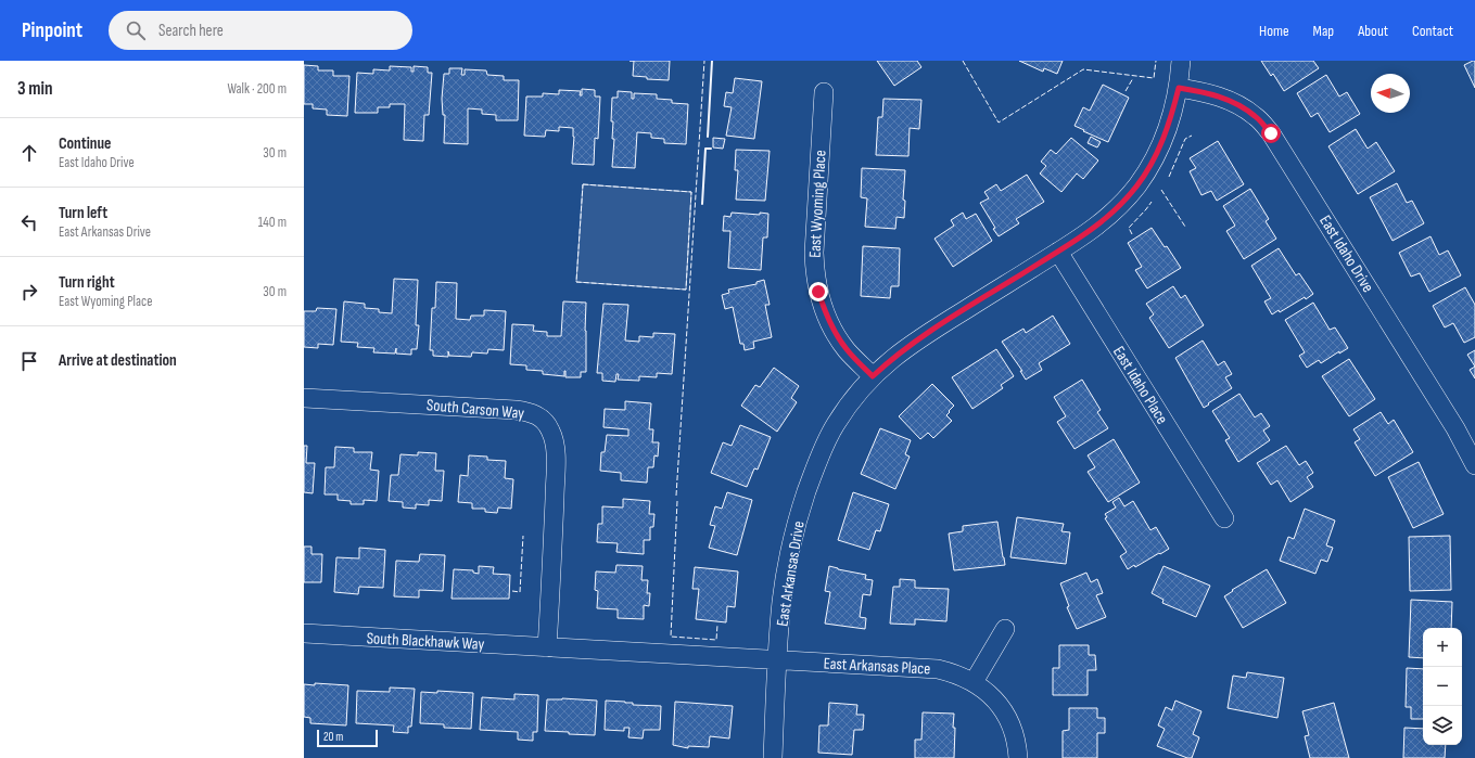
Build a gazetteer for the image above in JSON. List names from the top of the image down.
{
  "streets": {
    "street": [
      "East Wyoming Place",
      "East Idaho Drive",
      "East Idaho Place",
      "South Carson Way",
      "East Arkansas Drive",
      "South Blackhawk Way",
      "East Arkansas Place"
    ]
  },
  "crossings": [
    ["East Wyoming Place", "East Arkansas Drive"],
    ["East Idaho Drive", "East Arkansas Drive"],
    ["East Idaho Place", "East Arkansas Drive"],
    ["South Carson Way", "South Blackhawk Way"],
    ["East Arkansas Drive", "South Blackhawk Way"],
    ["East Arkansas Drive", "East Arkansas Place"],
    ["South Blackhawk Way", "East Arkansas Place"]
  ],
  "scale_bar": "20 m",
  "north": "left",
  "page": {
    "header": "Pinpoint",
    "search": "Search here",
    "nav": [
      "Home",
      "Map",
      "About",
      "Contact"
    ],
    "heading": ["3 min", "Walk · 200 m"],
    "list": [
      ["Continue", "East Idaho Drive", "30 m"],
      ["Turn left", "East Arkansas Drive", "140 m"],
      ["Turn right", "East Wyoming Place", "30 m"],
      "Arrive at destination"
    ],
    "map_buttons": ["+", "−"],
    "scale": "20 m"
  }
}
